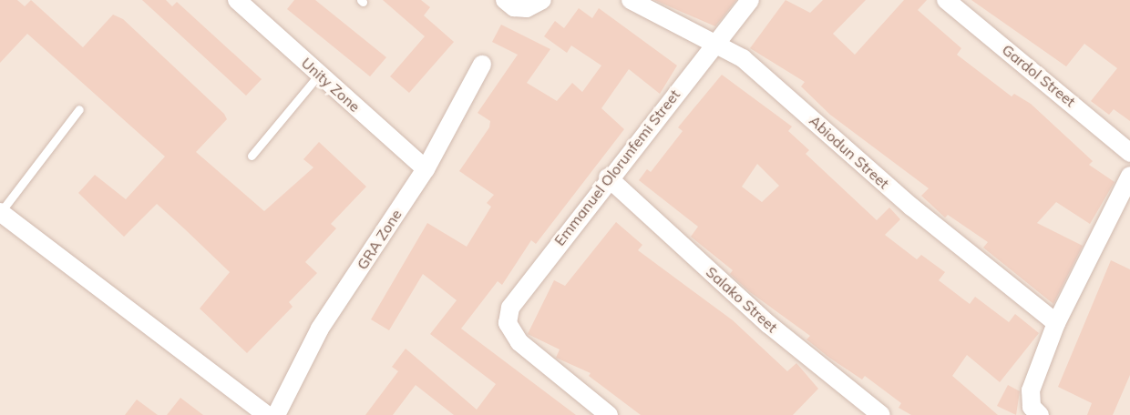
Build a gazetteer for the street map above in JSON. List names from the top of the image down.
{
  "streets": {
    "street": [
      "Gardol Street",
      "Unity Zone",
      "Abiodun Street",
      "Emmanuel Olorunfemi Street",
      "GRA Zone",
      "Salako Street"
    ]
  },
  "crossings": [
    ["Unity Zone", "GRA Zone"],
    ["Abiodun Street", "Emmanuel Olorunfemi Street"],
    ["Emmanuel Olorunfemi Street", "Salako Street"]
  ]
}
